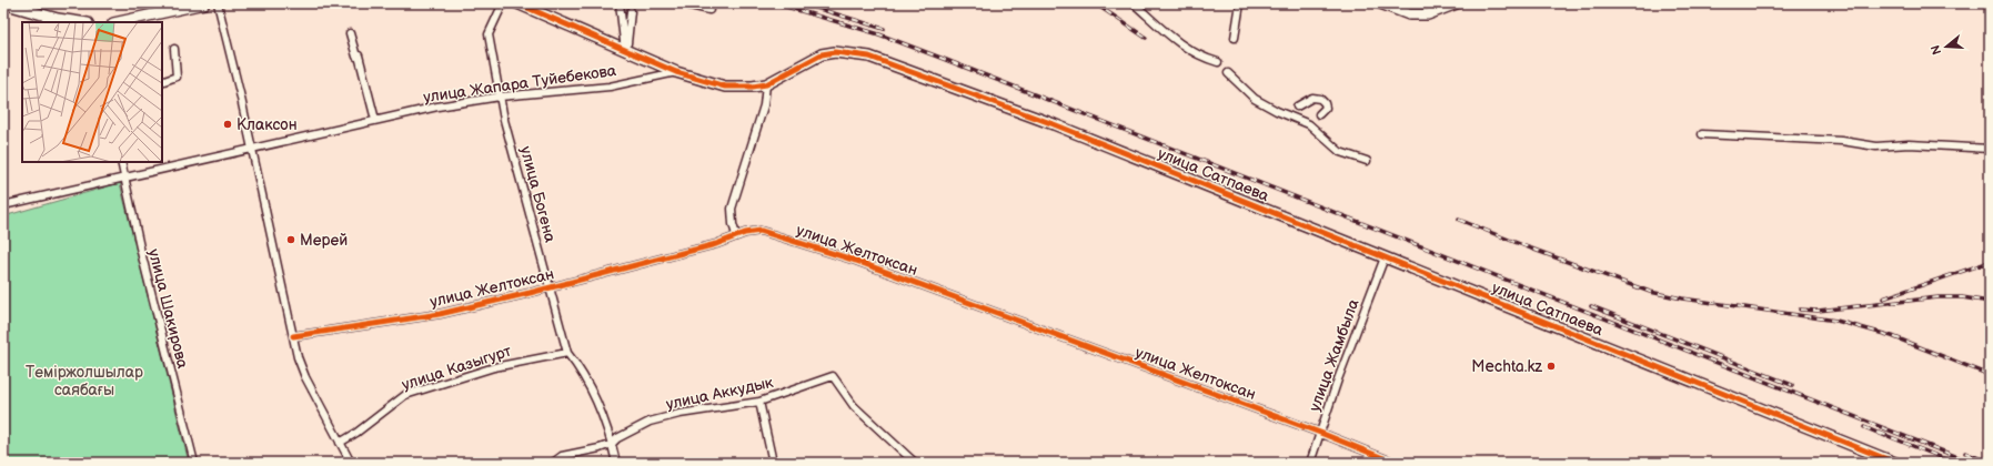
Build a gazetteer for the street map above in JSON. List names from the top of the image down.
{
  "streets": {
    "street": [
      "улица Жапара Туйебекова",
      "улица Сатпаева",
      "улица Богена",
      "улица Желтоксан",
      "улица Шакирова",
      "улица Жамбыла",
      "улица Казыгурт",
      "улица Аккудык"
    ]
  },
  "crossings": [
    ["улица Жапара Туйебекова", "улица Сатпаева"],
    ["улица Жапара Туйебекова", "улица Богена"],
    ["улица Жапара Туйебекова", "улица Шакирова"],
    ["улица Сатпаева", "улица Жамбыла"],
    ["улица Богена", "улица Желтоксан"],
    ["улица Богена", "улица Казыгурт"],
    ["улица Богена", "улица Аккудык"],
    ["улица Желтоксан", "улица Жамбыла"]
  ],
  "parks": ["Теміржолшылар саябағы"],
  "places": ["Клаксон", "Мерей", "Mechta.kz"],
  "north": "left"
}
